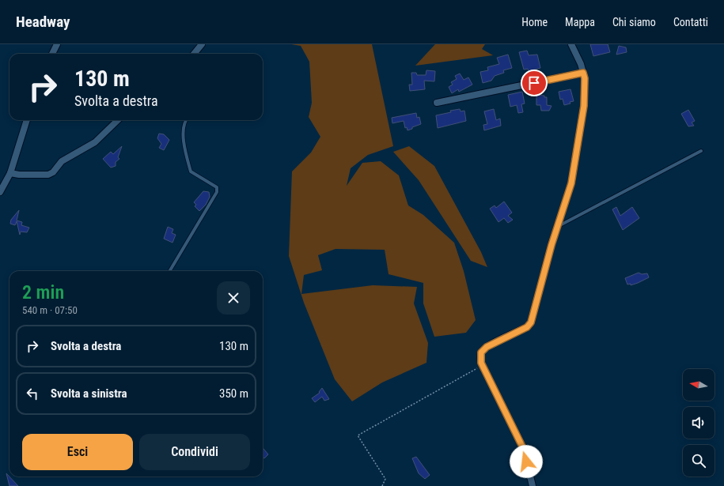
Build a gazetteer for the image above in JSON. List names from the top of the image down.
{
  "north": "left",
  "page": {
    "header": "Headway",
    "nav": [
      "Home",
      "Mappa",
      "Chi siamo",
      "Contatti"
    ],
    "turn": ["130 m", "Svolta a destra"],
    "heading": ["2 min", "540 m · 07:50"],
    "list": [
      {
        "name": "Svolta a destra",
        "value": "130 m"
      },
      {
        "name": "Svolta a sinistra",
        "value": "350 m"
      }
    ],
    "buttons": ["Esci", "Condividi"]
  }
}
